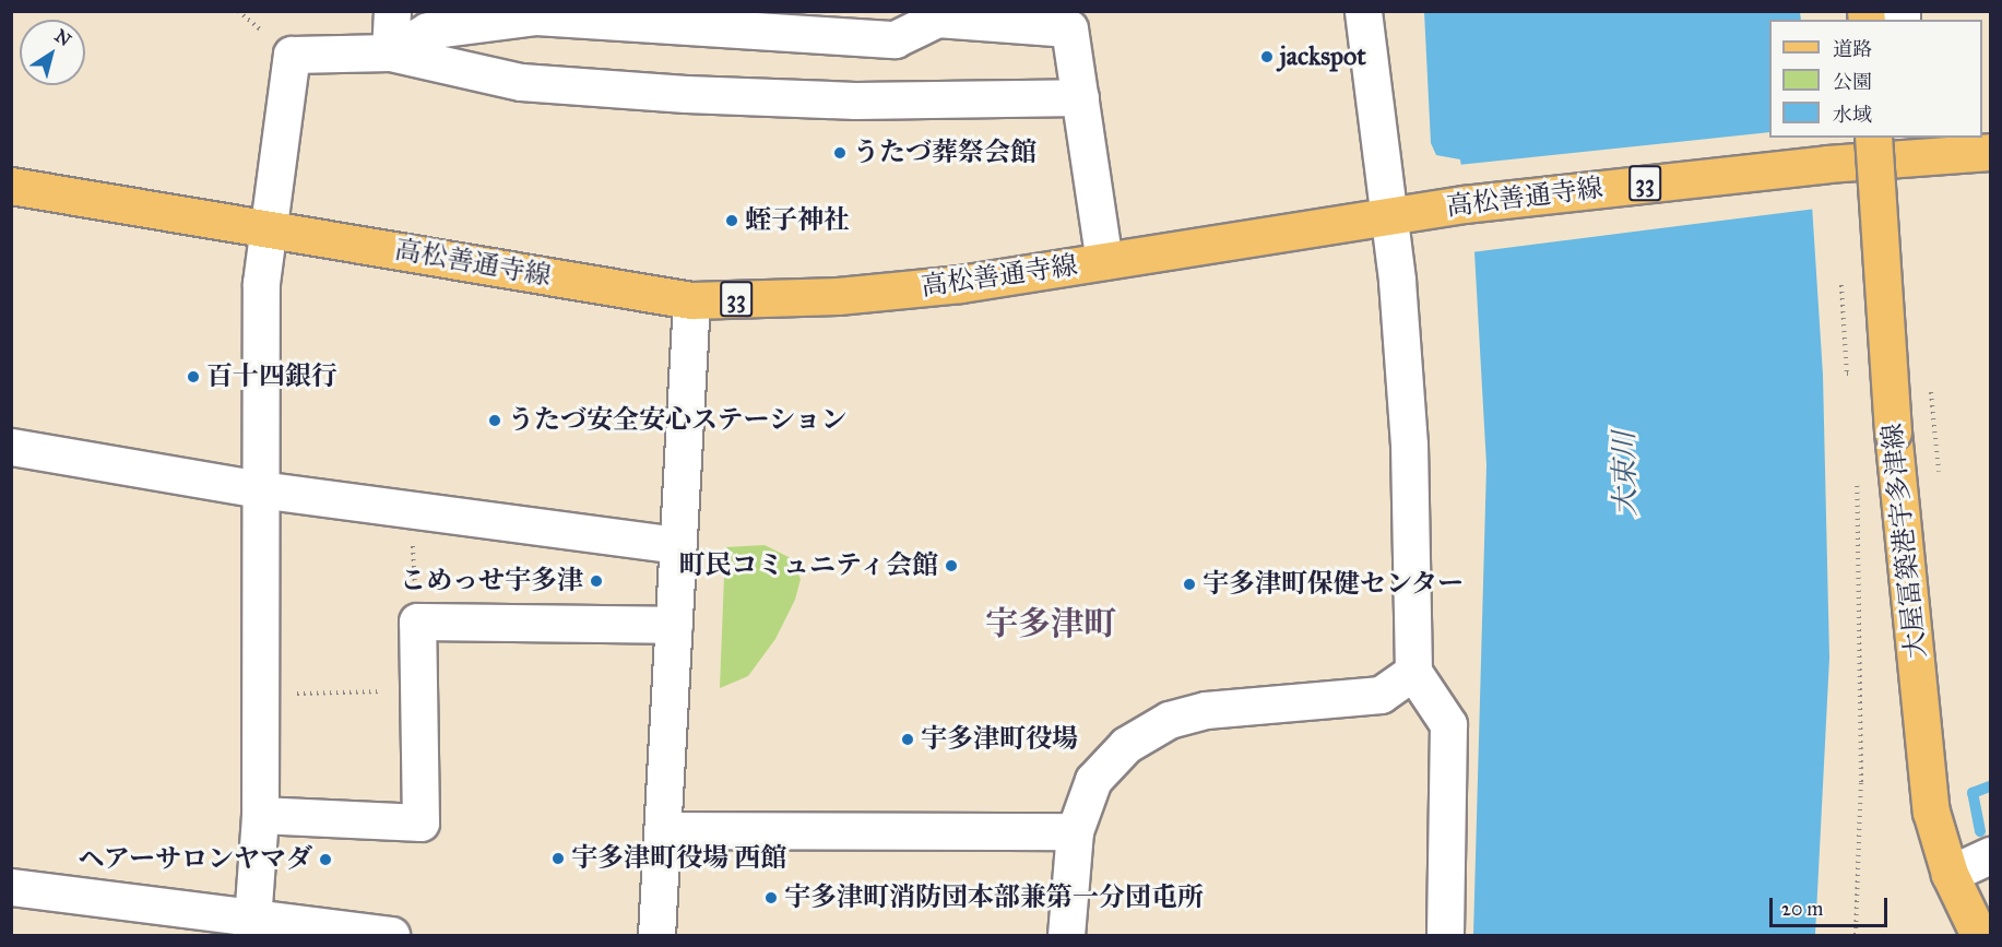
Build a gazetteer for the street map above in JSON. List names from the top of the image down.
{
  "streets": {
    "main road": ["33", "高松善通寺線", "大屋冨築港宇多津線"]
  },
  "districts": ["宇多津町"],
  "water": ["大束川"],
  "places": [
    "jackspot",
    "うたづ葬祭会館",
    "蛭子神社",
    "百十四銀行",
    "うたづ安全安心ステーション",
    "町民コミュニティ会館",
    "こめっせ宇多津",
    "宇多津町保健センター",
    "宇多津町役場",
    "宇多津町役場 西館",
    "ヘアーサロンヤマダ",
    "宇多津町消防団本部兼第一分団屯所"
  ],
  "legend": ["道路", "公園", "水域"],
  "scale_bar": "20 m",
  "north": "top right"
}
